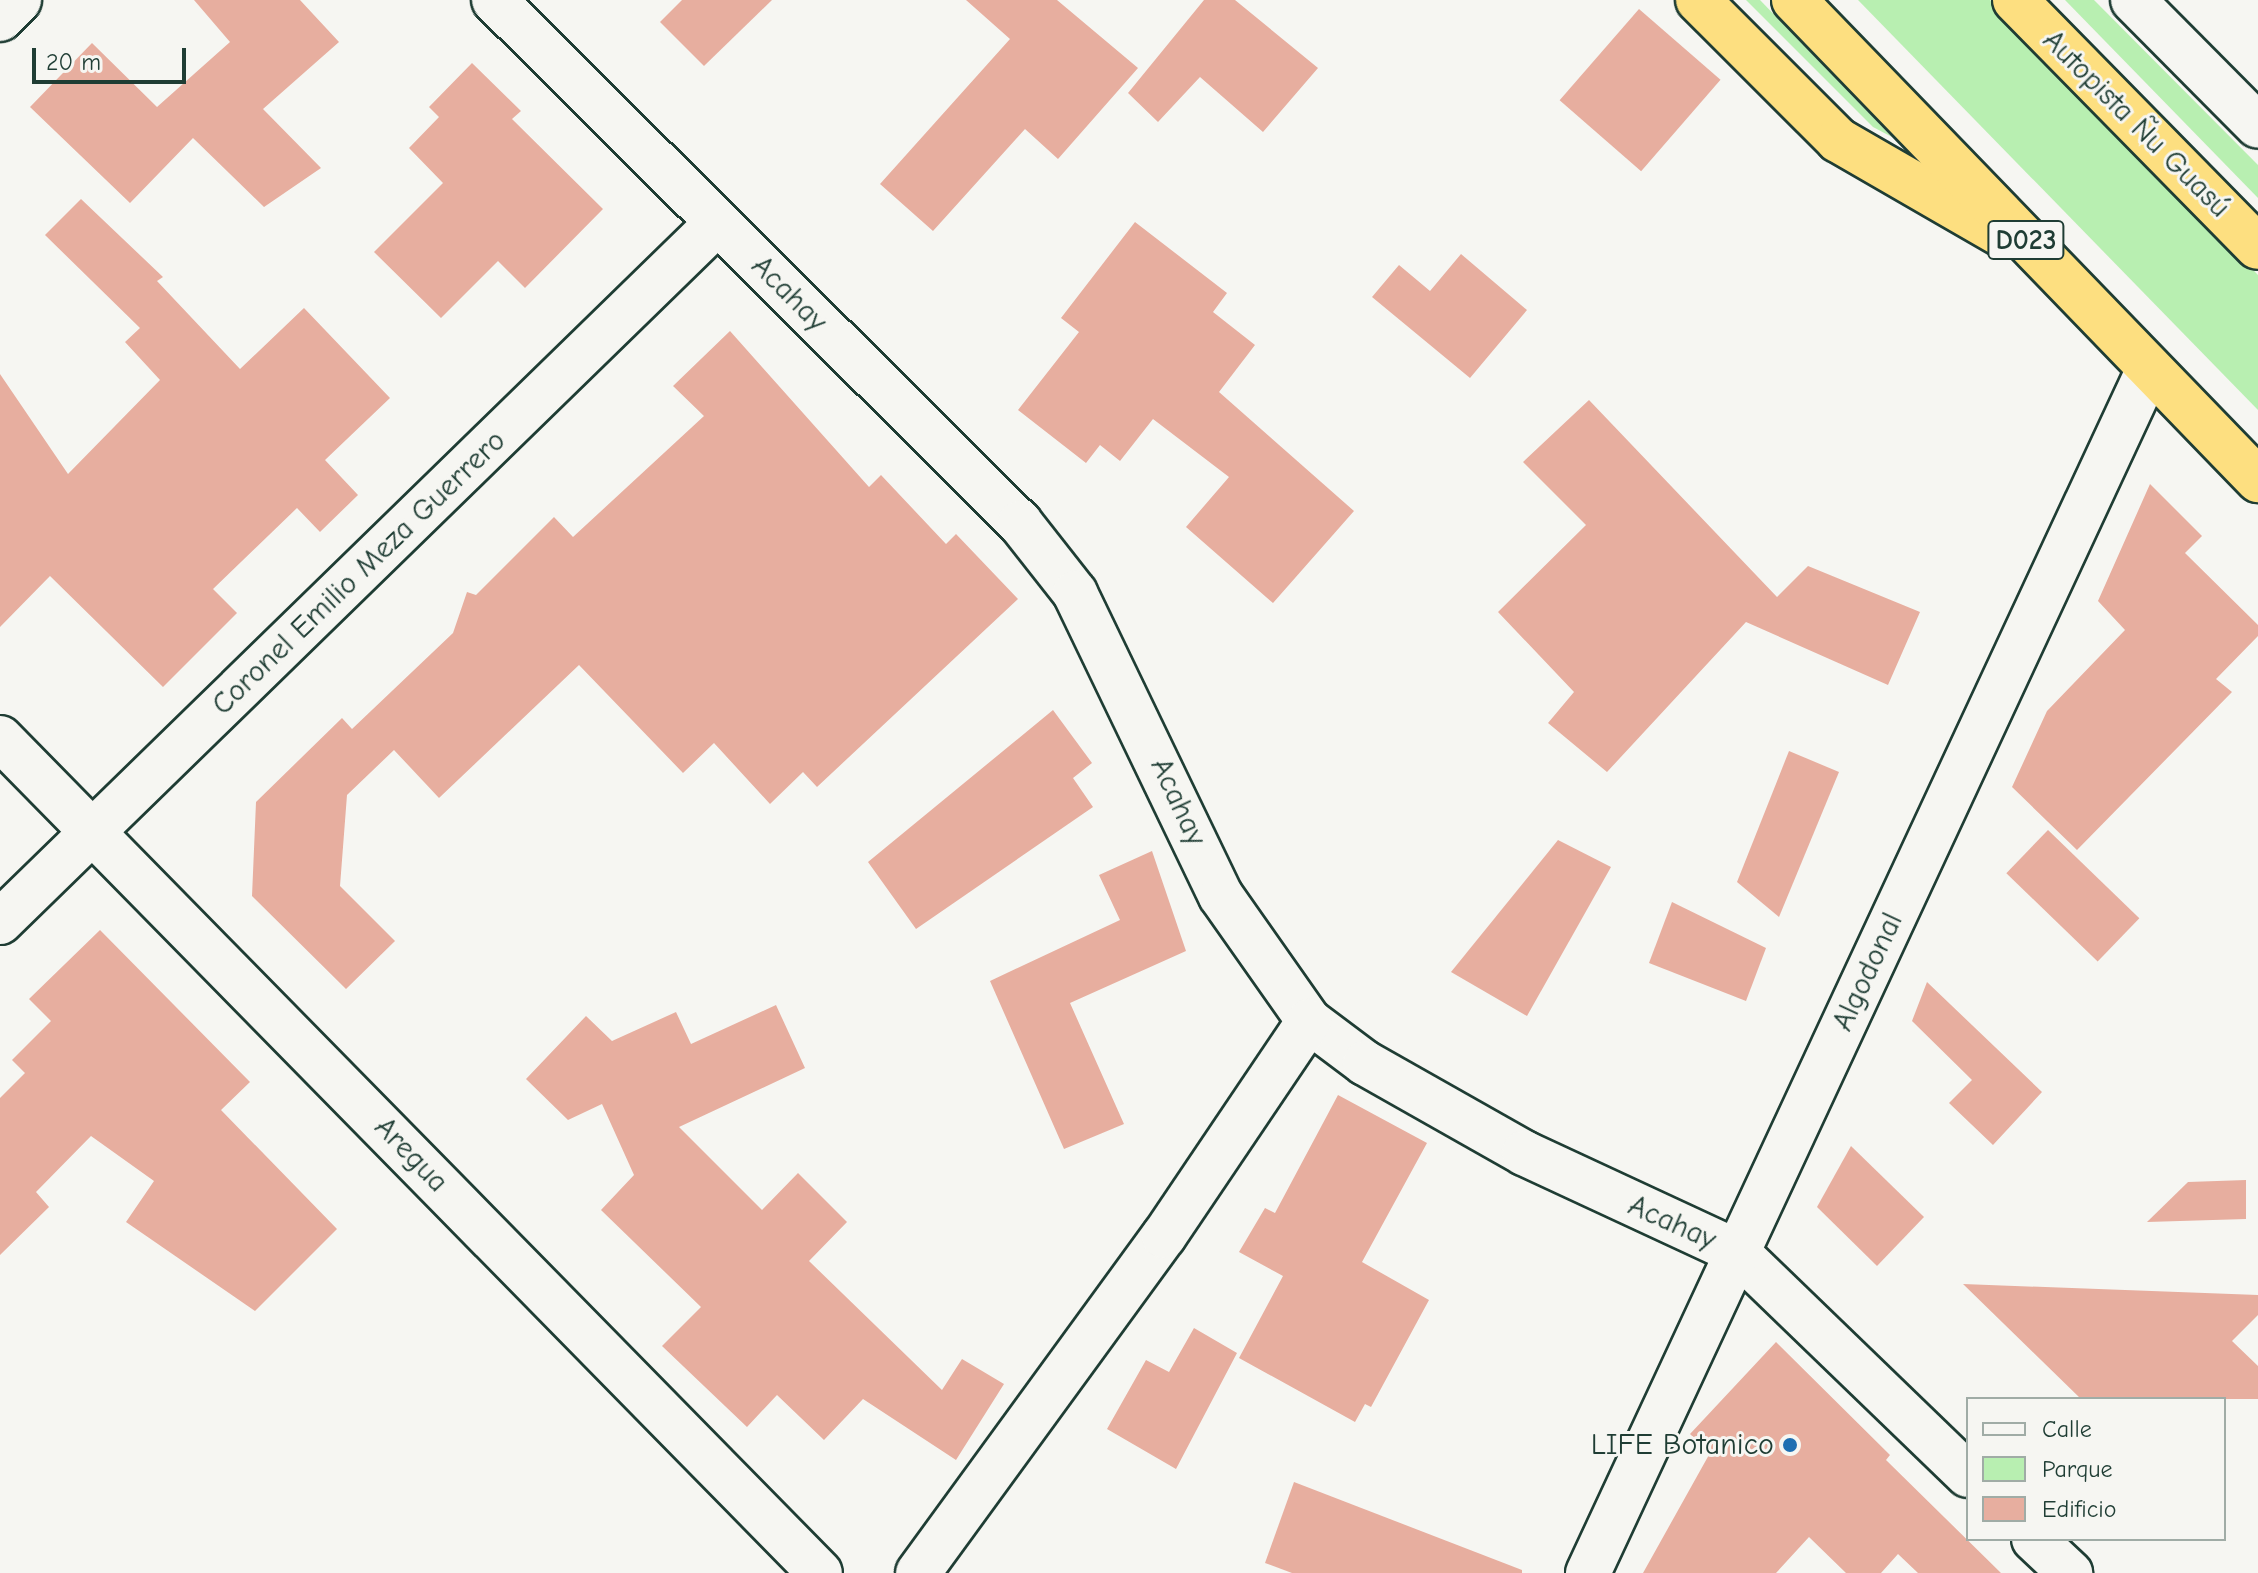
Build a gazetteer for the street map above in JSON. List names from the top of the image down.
{
  "streets": {
    "highway": ["Autopista Ñu Guasú", "D023"],
    "street": [
      "Acahay",
      "Coronel Emilio Meza Guerrero",
      "Algodonal",
      "Aregua"
    ]
  },
  "crossings": [
    ["D023", "Algodonal"],
    ["Acahay", "Coronel Emilio Meza Guerrero"],
    ["Acahay", "Algodonal"],
    ["Coronel Emilio Meza Guerrero", "Aregua"]
  ],
  "places": ["LIFE Botanico"],
  "legend": ["Calle", "Parque", "Edificio"],
  "scale_bar": "20 m"
}
